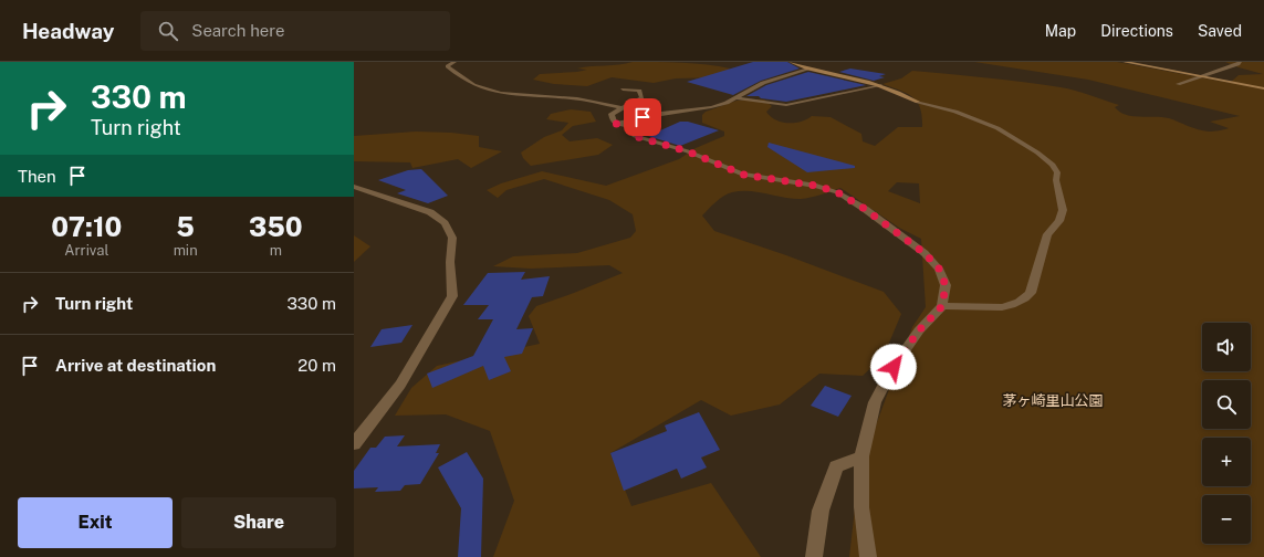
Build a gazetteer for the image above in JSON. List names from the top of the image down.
{
  "parks": ["茅ヶ崎里山公園"],
  "page": {
    "header": "Headway",
    "search": "Search here",
    "nav": ["Map", "Directions", "Saved"],
    "turn": ["330 m", "Turn right"],
    "then": "Then",
    "eta": [
      "07:10",
      "Arrival",
      "5",
      "min",
      "350",
      "m"
    ],
    "list": [
      {
        "name": "Turn right",
        "value": "330 m"
      },
      {
        "name": "Arrive at destination",
        "value": "20 m"
      }
    ],
    "map_buttons": ["+", "−"],
    "buttons": ["Exit", "Share"]
  }
}
